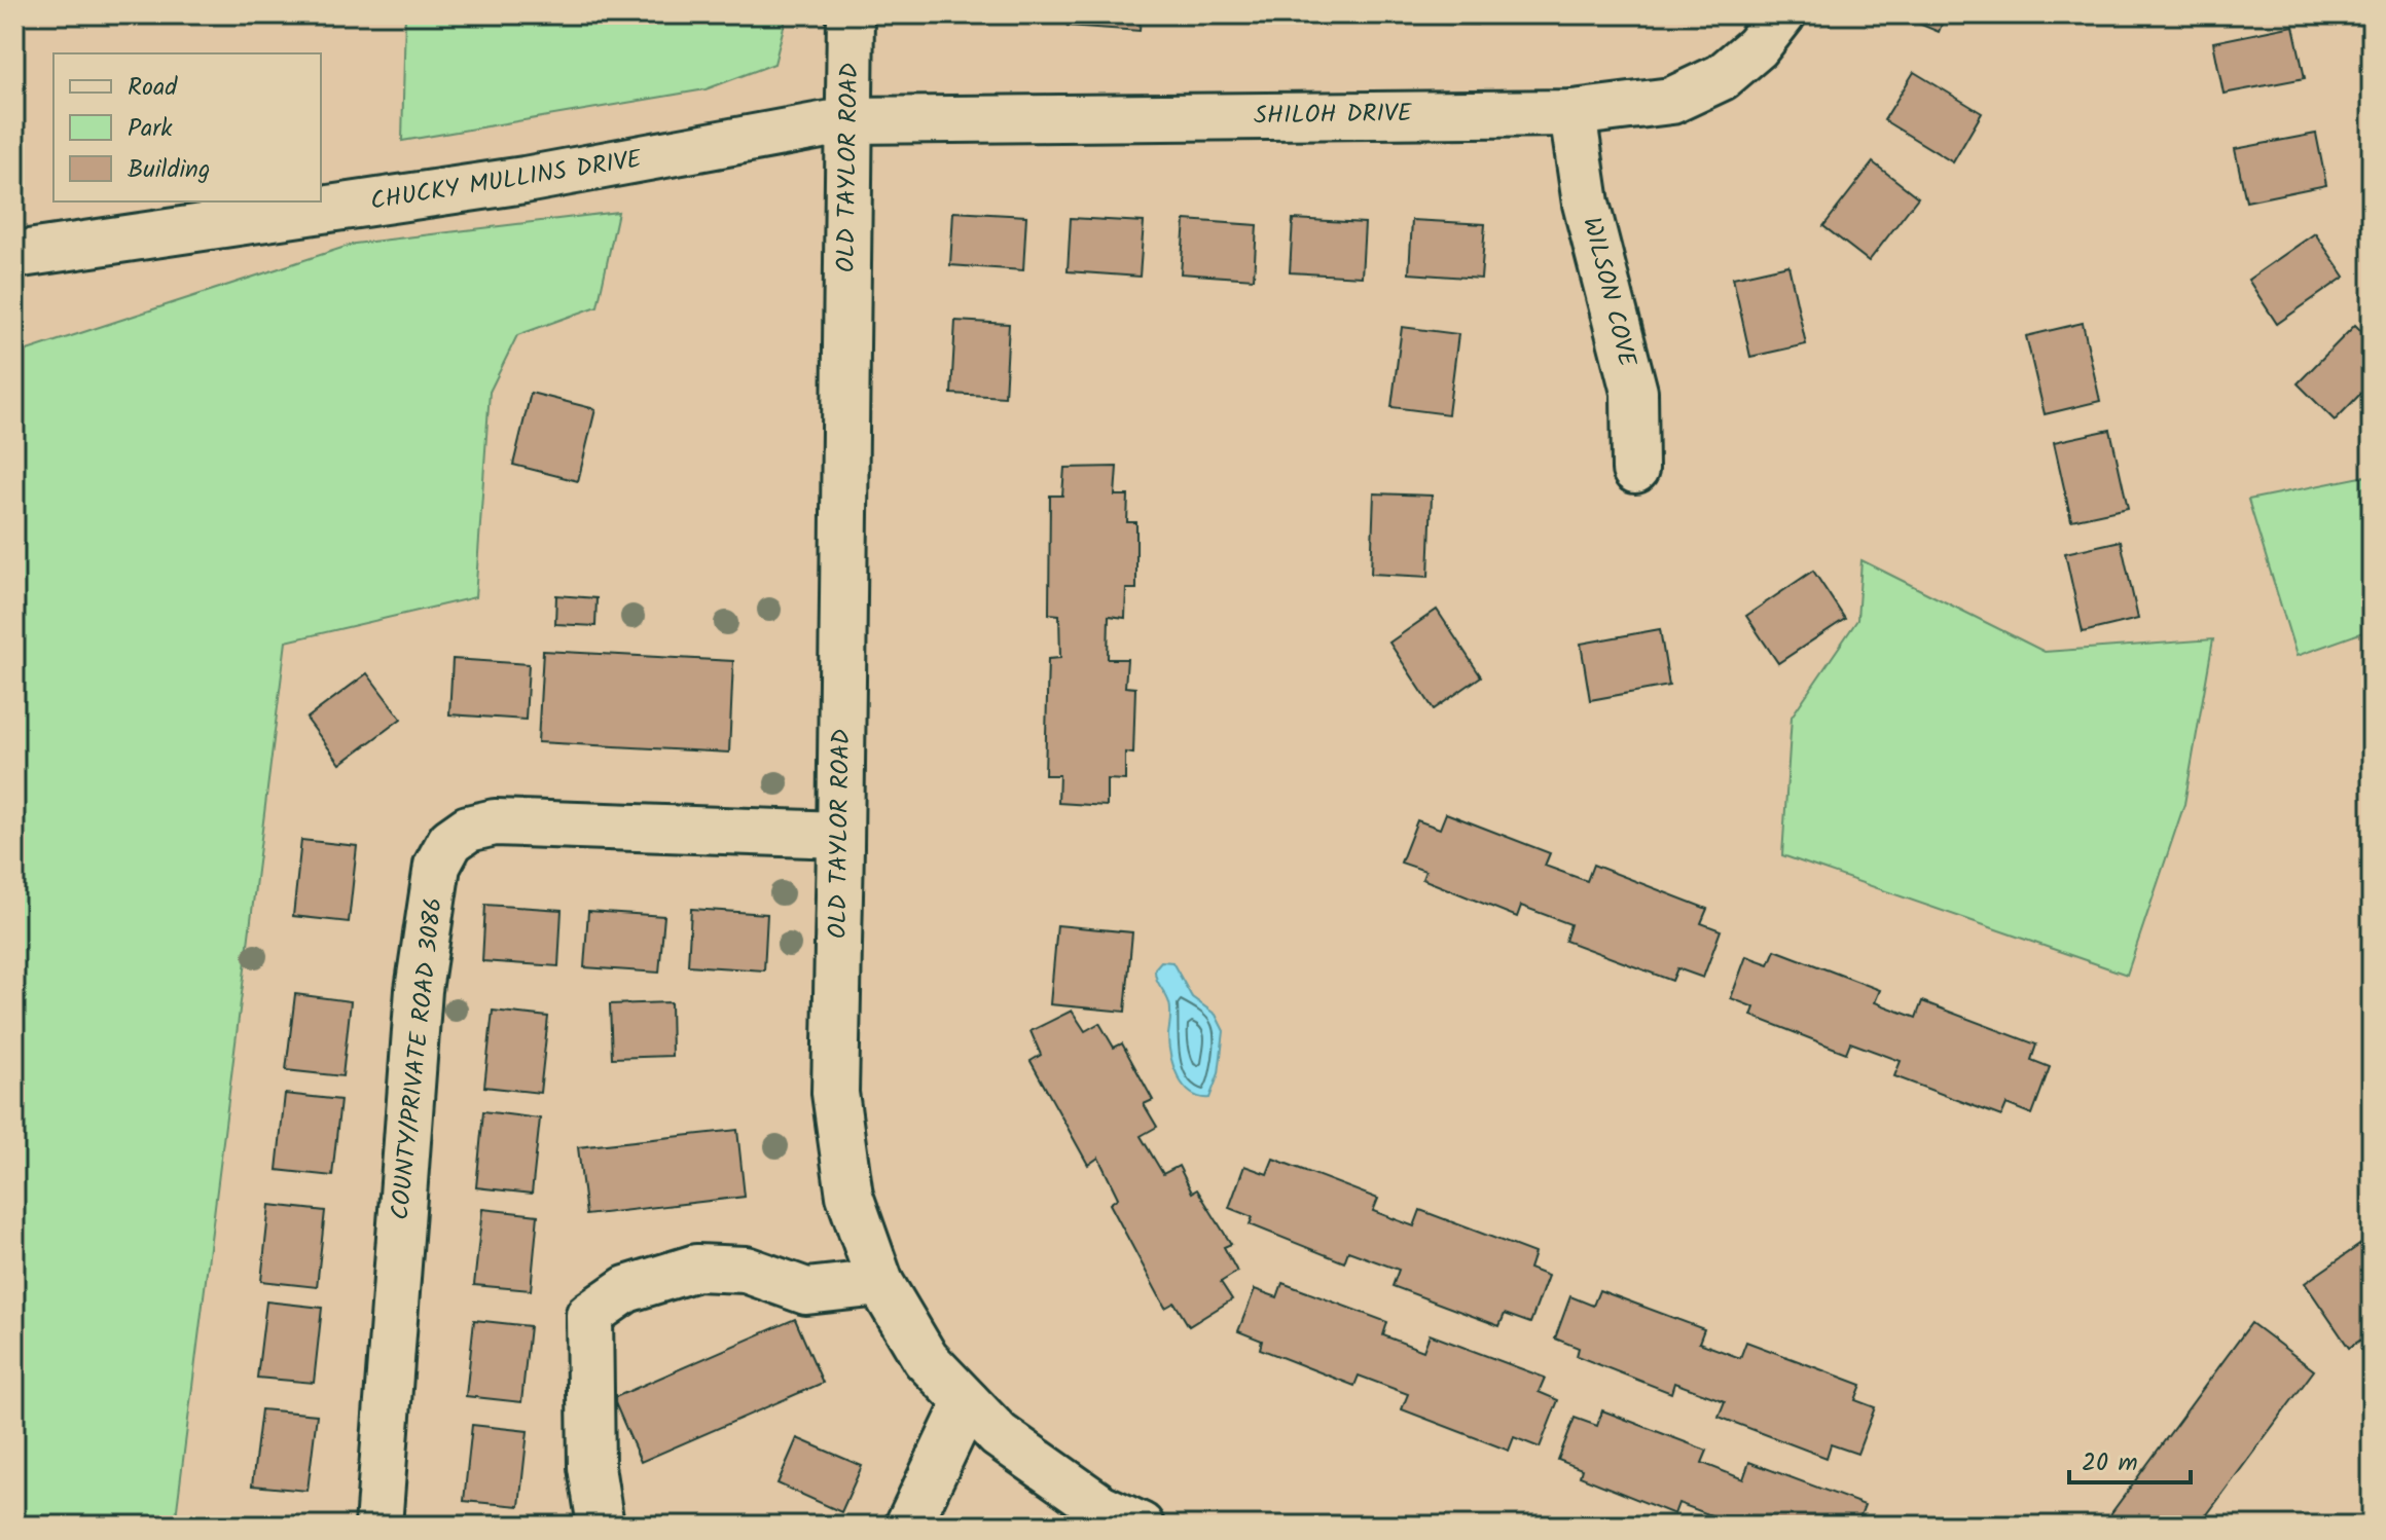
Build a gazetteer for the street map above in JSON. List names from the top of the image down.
{
  "streets": {
    "street": [
      "SHILOH DRIVE",
      "OLD TAYLOR ROAD",
      "CHUCKY MULLINS DRIVE",
      "WILSON COVE",
      "COUNTY/PRIVATE ROAD 3086"
    ]
  },
  "crossings": [
    ["SHILOH DRIVE", "OLD TAYLOR ROAD"],
    ["SHILOH DRIVE", "CHUCKY MULLINS DRIVE"],
    ["SHILOH DRIVE", "WILSON COVE"],
    ["OLD TAYLOR ROAD", "CHUCKY MULLINS DRIVE"],
    ["OLD TAYLOR ROAD", "COUNTY/PRIVATE ROAD 3086"]
  ],
  "legend": ["Road", "Park", "Building"],
  "scale_bar": "20 m"
}
